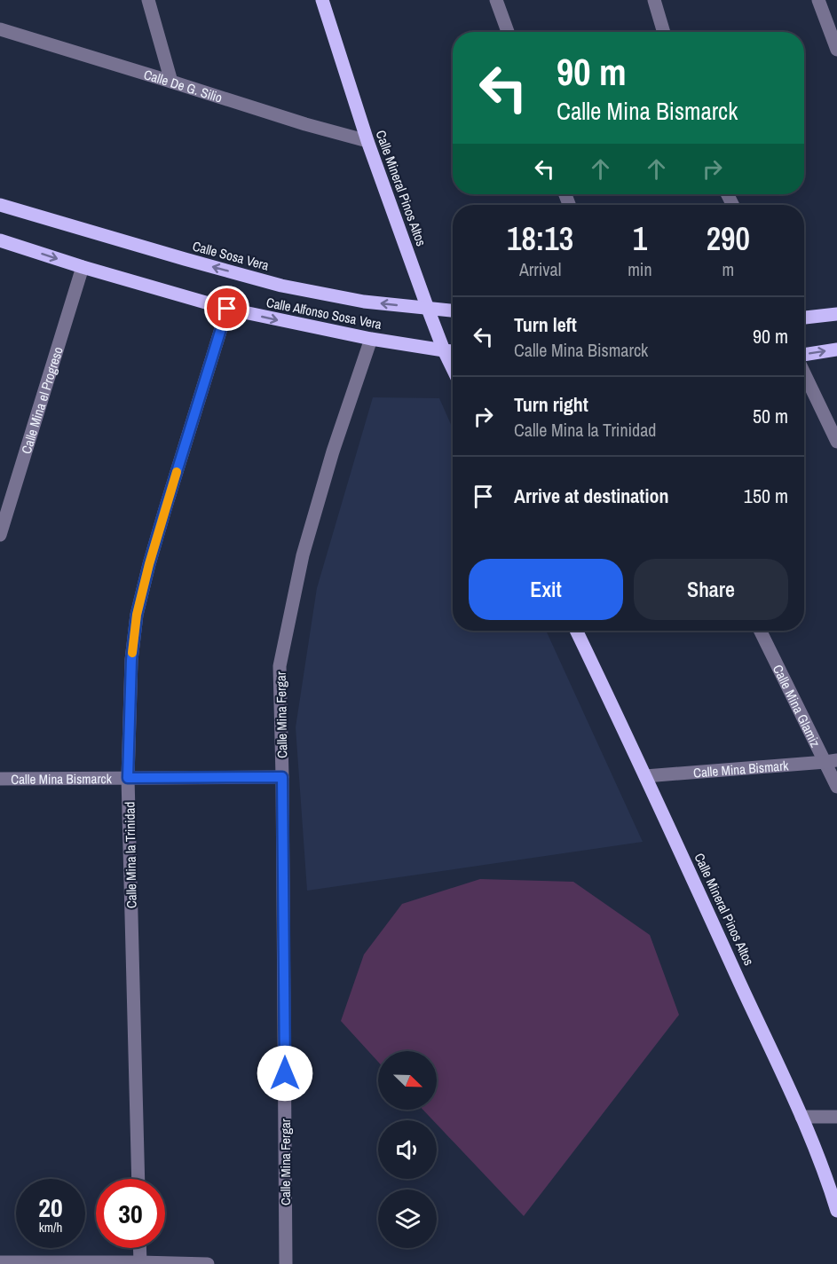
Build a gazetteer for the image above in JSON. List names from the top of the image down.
{
  "streets": {
    "main road": ["Calle Mineral Pinos Altos", "Calle Sosa Vera", "Calle Alfonso Sosa Vera"],
    "street": [
      "Calle De G. Silio",
      "Calle Mina el Progreso",
      "Calle Mina Glamiz",
      "Calle Mina Fergar",
      "Calle Mina Bismark",
      "Calle Mina Bismarck",
      "Calle Mina la Trinidad"
    ]
  },
  "crossings": [
    ["Calle De G. Silio", "Calle Mineral Pinos Altos"],
    ["Calle Mineral Pinos Altos", "Calle Sosa Vera"],
    ["Calle Mineral Pinos Altos", "Calle Alfonso Sosa Vera"],
    ["Calle Mineral Pinos Altos", "Calle Mina Bismark"],
    ["Calle Alfonso Sosa Vera", "Calle Mina el Progreso"],
    ["Calle Alfonso Sosa Vera", "Calle Mina Fergar"],
    ["Calle Alfonso Sosa Vera", "Calle Mina la Trinidad"],
    ["Calle Mina Glamiz", "Calle Mina Bismark"],
    ["Calle Mina Fergar", "Calle Mina Bismarck"],
    ["Calle Mina Bismarck", "Calle Mina la Trinidad"]
  ],
  "one_way": ["Calle Sosa Vera", "Calle Alfonso Sosa Vera"],
  "north": "bottom right",
  "page": {
    "turn": ["90 m", "Calle Mina Bismarck"],
    "eta": [
      "18:13",
      "Arrival",
      "1",
      "min",
      "290",
      "m"
    ],
    "list": [
      {
        "name": "Turn left",
        "note": "Calle Mina Bismarck",
        "value": "90 m"
      },
      {
        "name": "Turn right",
        "note": "Calle Mina la Trinidad",
        "value": "50 m"
      },
      {
        "name": "Arrive at destination",
        "value": "150 m"
      }
    ],
    "buttons": ["Exit", "Share"],
    "speed": "20 km/h",
    "limit": "30"
  }
}
